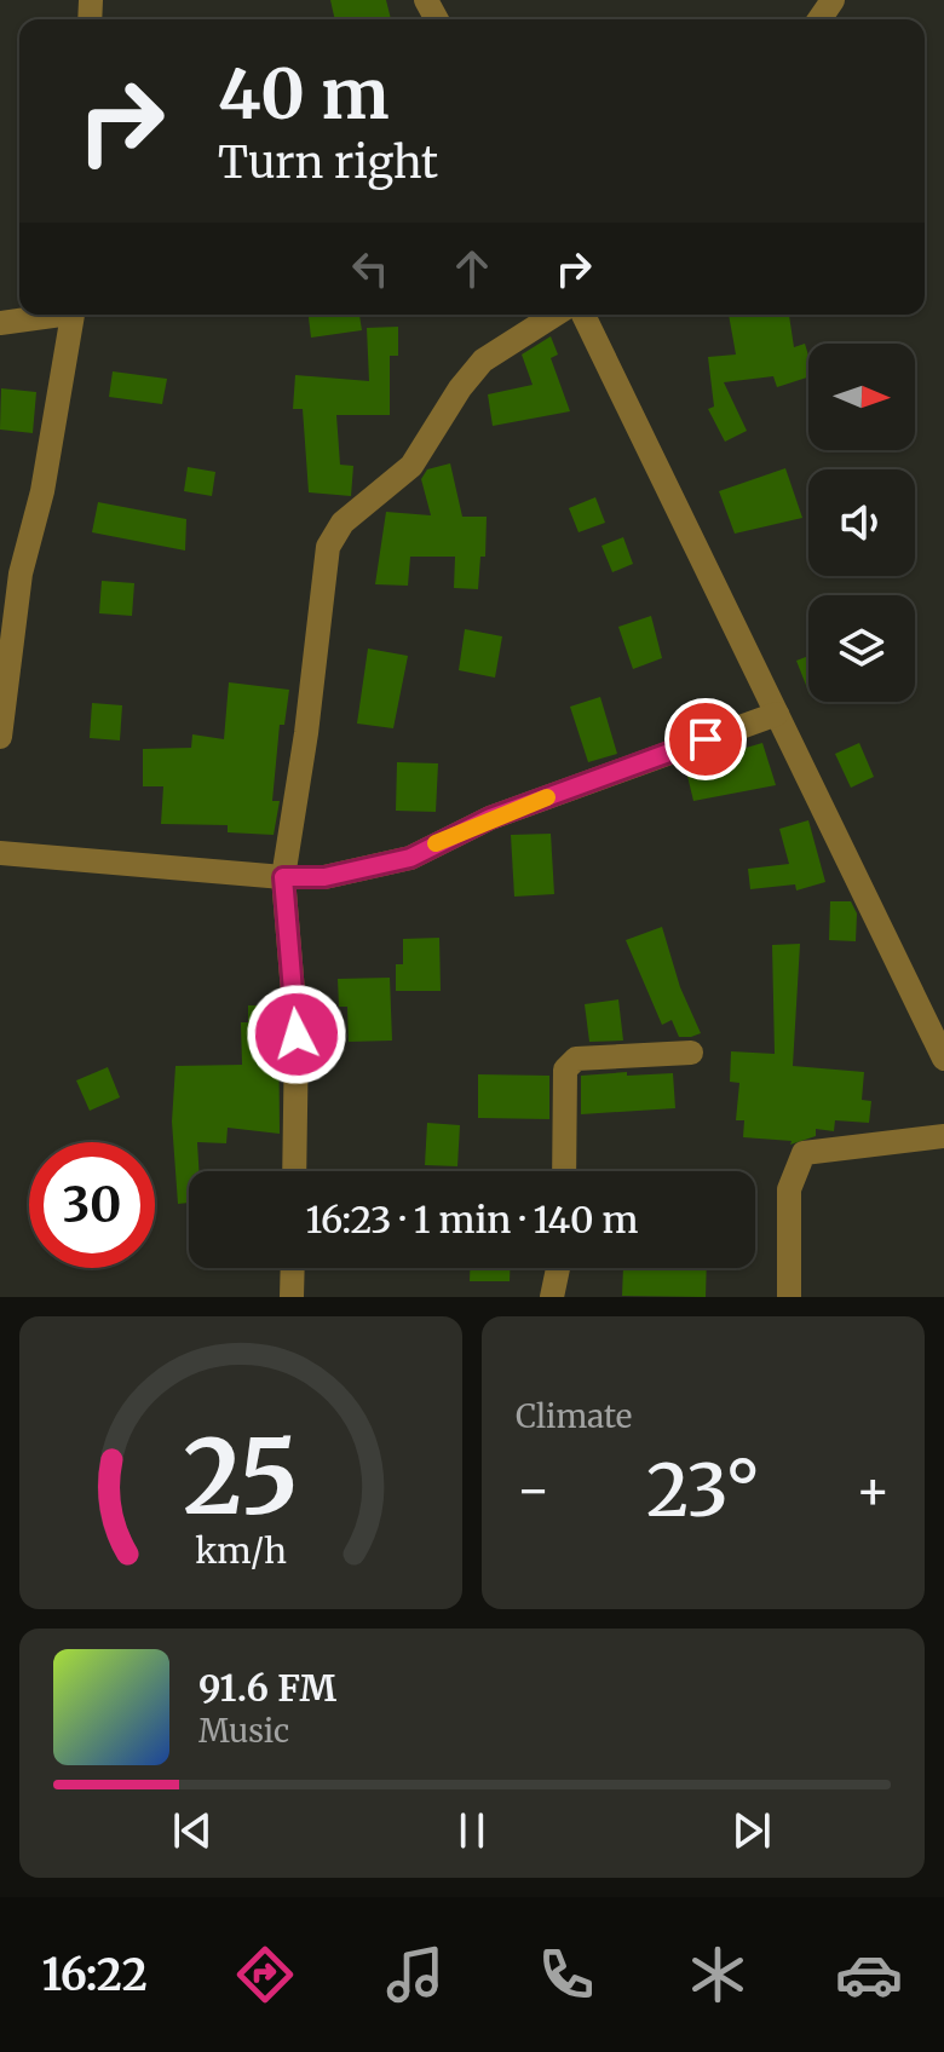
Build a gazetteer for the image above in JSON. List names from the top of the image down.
{
  "north": "right",
  "page": {
    "turn": ["40 m", "Turn right"],
    "limit": "30",
    "trip": "16:23 · 1 min · 140 m",
    "tile": "Climate",
    "heat": ["−", "23°", "+"],
    "song": ["91.6 FM", "Music"],
    "tabs": "16:22",
    "gauge": ["25", "km/h"]
  }
}
